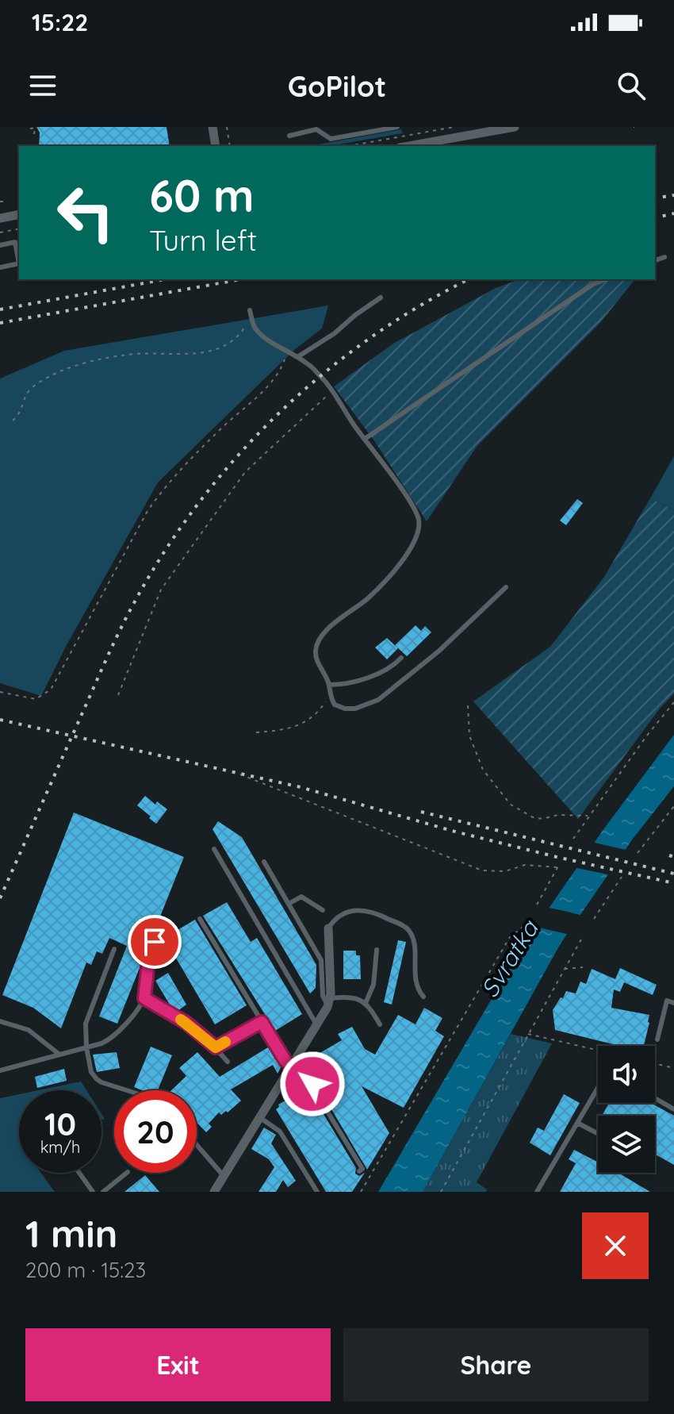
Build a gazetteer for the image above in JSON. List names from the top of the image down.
{
  "water": ["Svratka"],
  "page": {
    "status": "15:22",
    "header": "GoPilot",
    "turn": ["60 m", "Turn left"],
    "speed": "10 km/h",
    "limit": "20",
    "heading": ["1 min", "200 m · 15:23"],
    "buttons": ["Exit", "Share"]
  }
}
